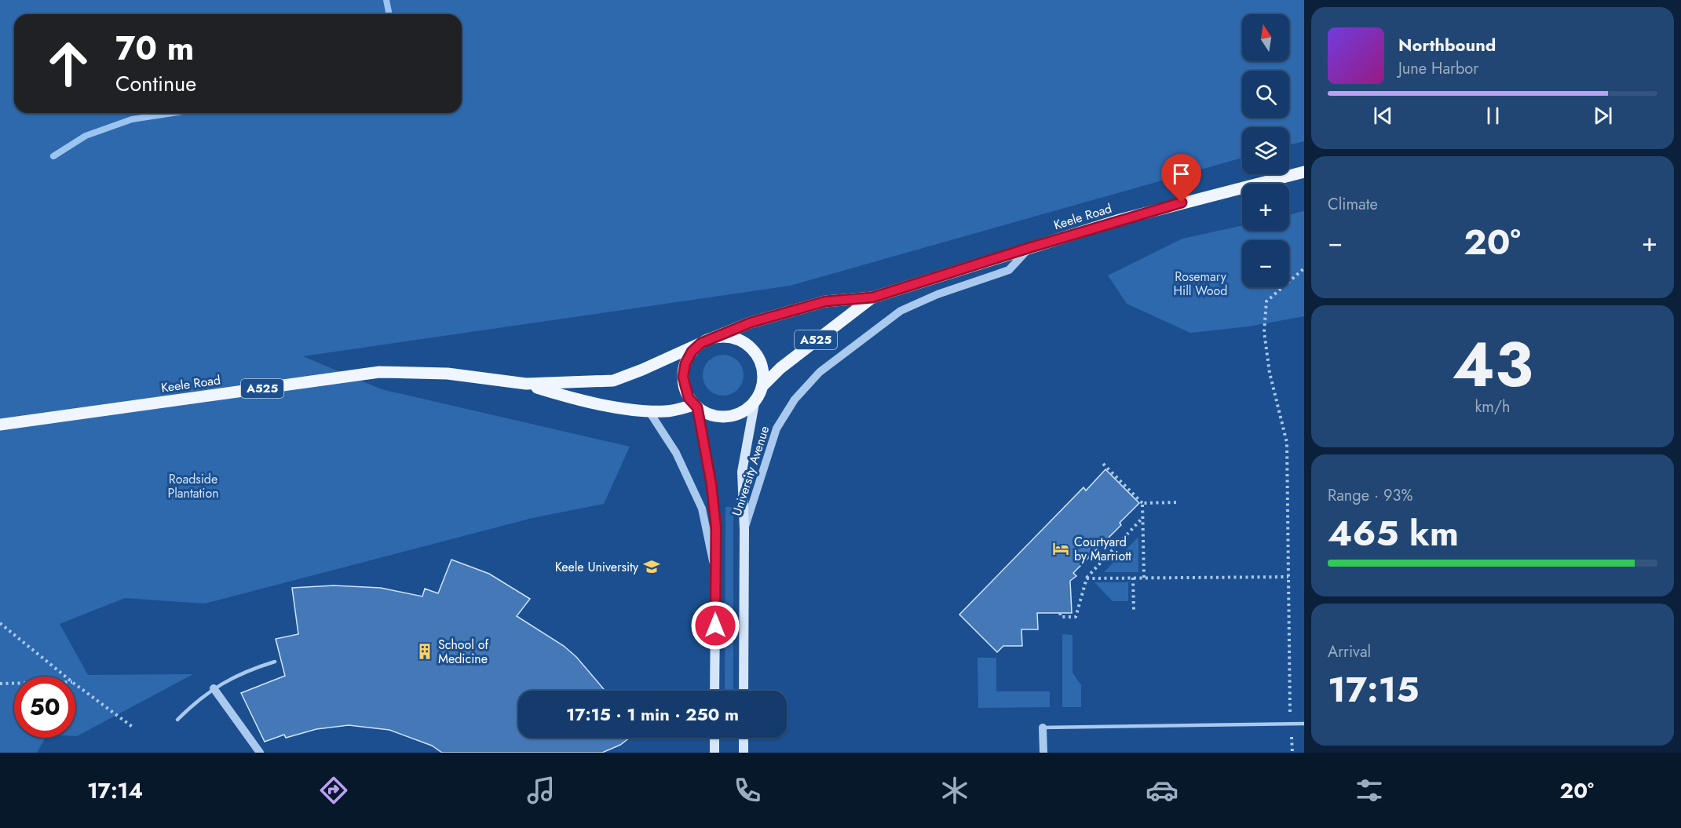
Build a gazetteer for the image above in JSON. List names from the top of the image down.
{
  "streets": {
    "main road": ["Keele Road", "A525", "University Avenue"]
  },
  "crossings": [
    ["Keele Road", "A525"],
    ["Keele Road", "University Avenue"],
    ["A525", "University Avenue"]
  ],
  "parks": ["Rosemary Hill Wood", "Roadside Plantation"],
  "places": {
    "hotel": ["Courtyard by Marriott"],
    "school or university": ["Keele University"],
    "building": ["School of Medicine"]
  },
  "north": "top",
  "page": {
    "map_buttons": ["+", "−"],
    "turn": ["70 m", "Continue"],
    "song": ["Northbound", "June Harbor"],
    "tile": [
      "Climate",
      ["43", "km/h"],
      ["Range · 93%", "465 km"],
      ["Arrival", "17:15"]
    ],
    "heat": ["−", "20°", "+"],
    "limit": "50",
    "trip": "17:15 · 1 min · 250 m",
    "tabs": ["17:14", "20°"]
  }
}
